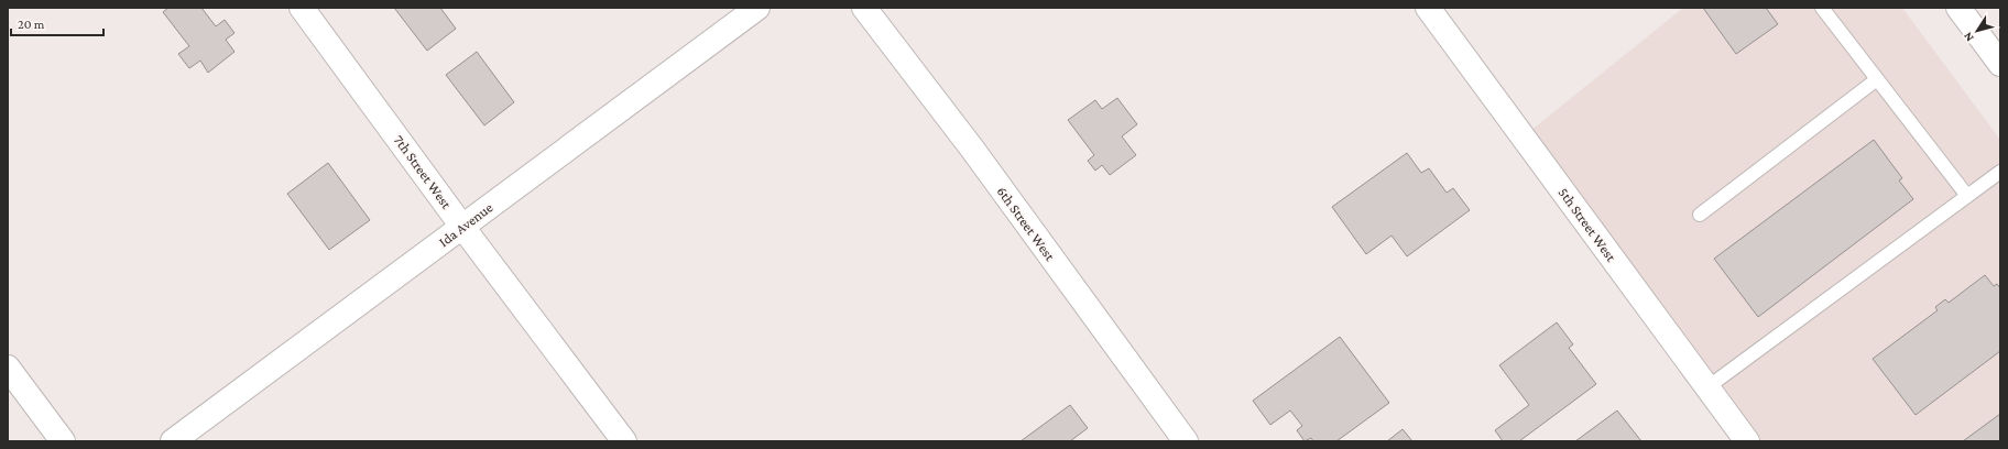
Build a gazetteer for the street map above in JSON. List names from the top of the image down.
{
  "streets": {
    "street": [
      "7th Street West",
      "6th Street West",
      "Ida Avenue",
      "5th Street West"
    ]
  },
  "crossings": [
    ["7th Street West", "Ida Avenue"]
  ],
  "scale_bar": "20 m",
  "north": "bottom left"
}
